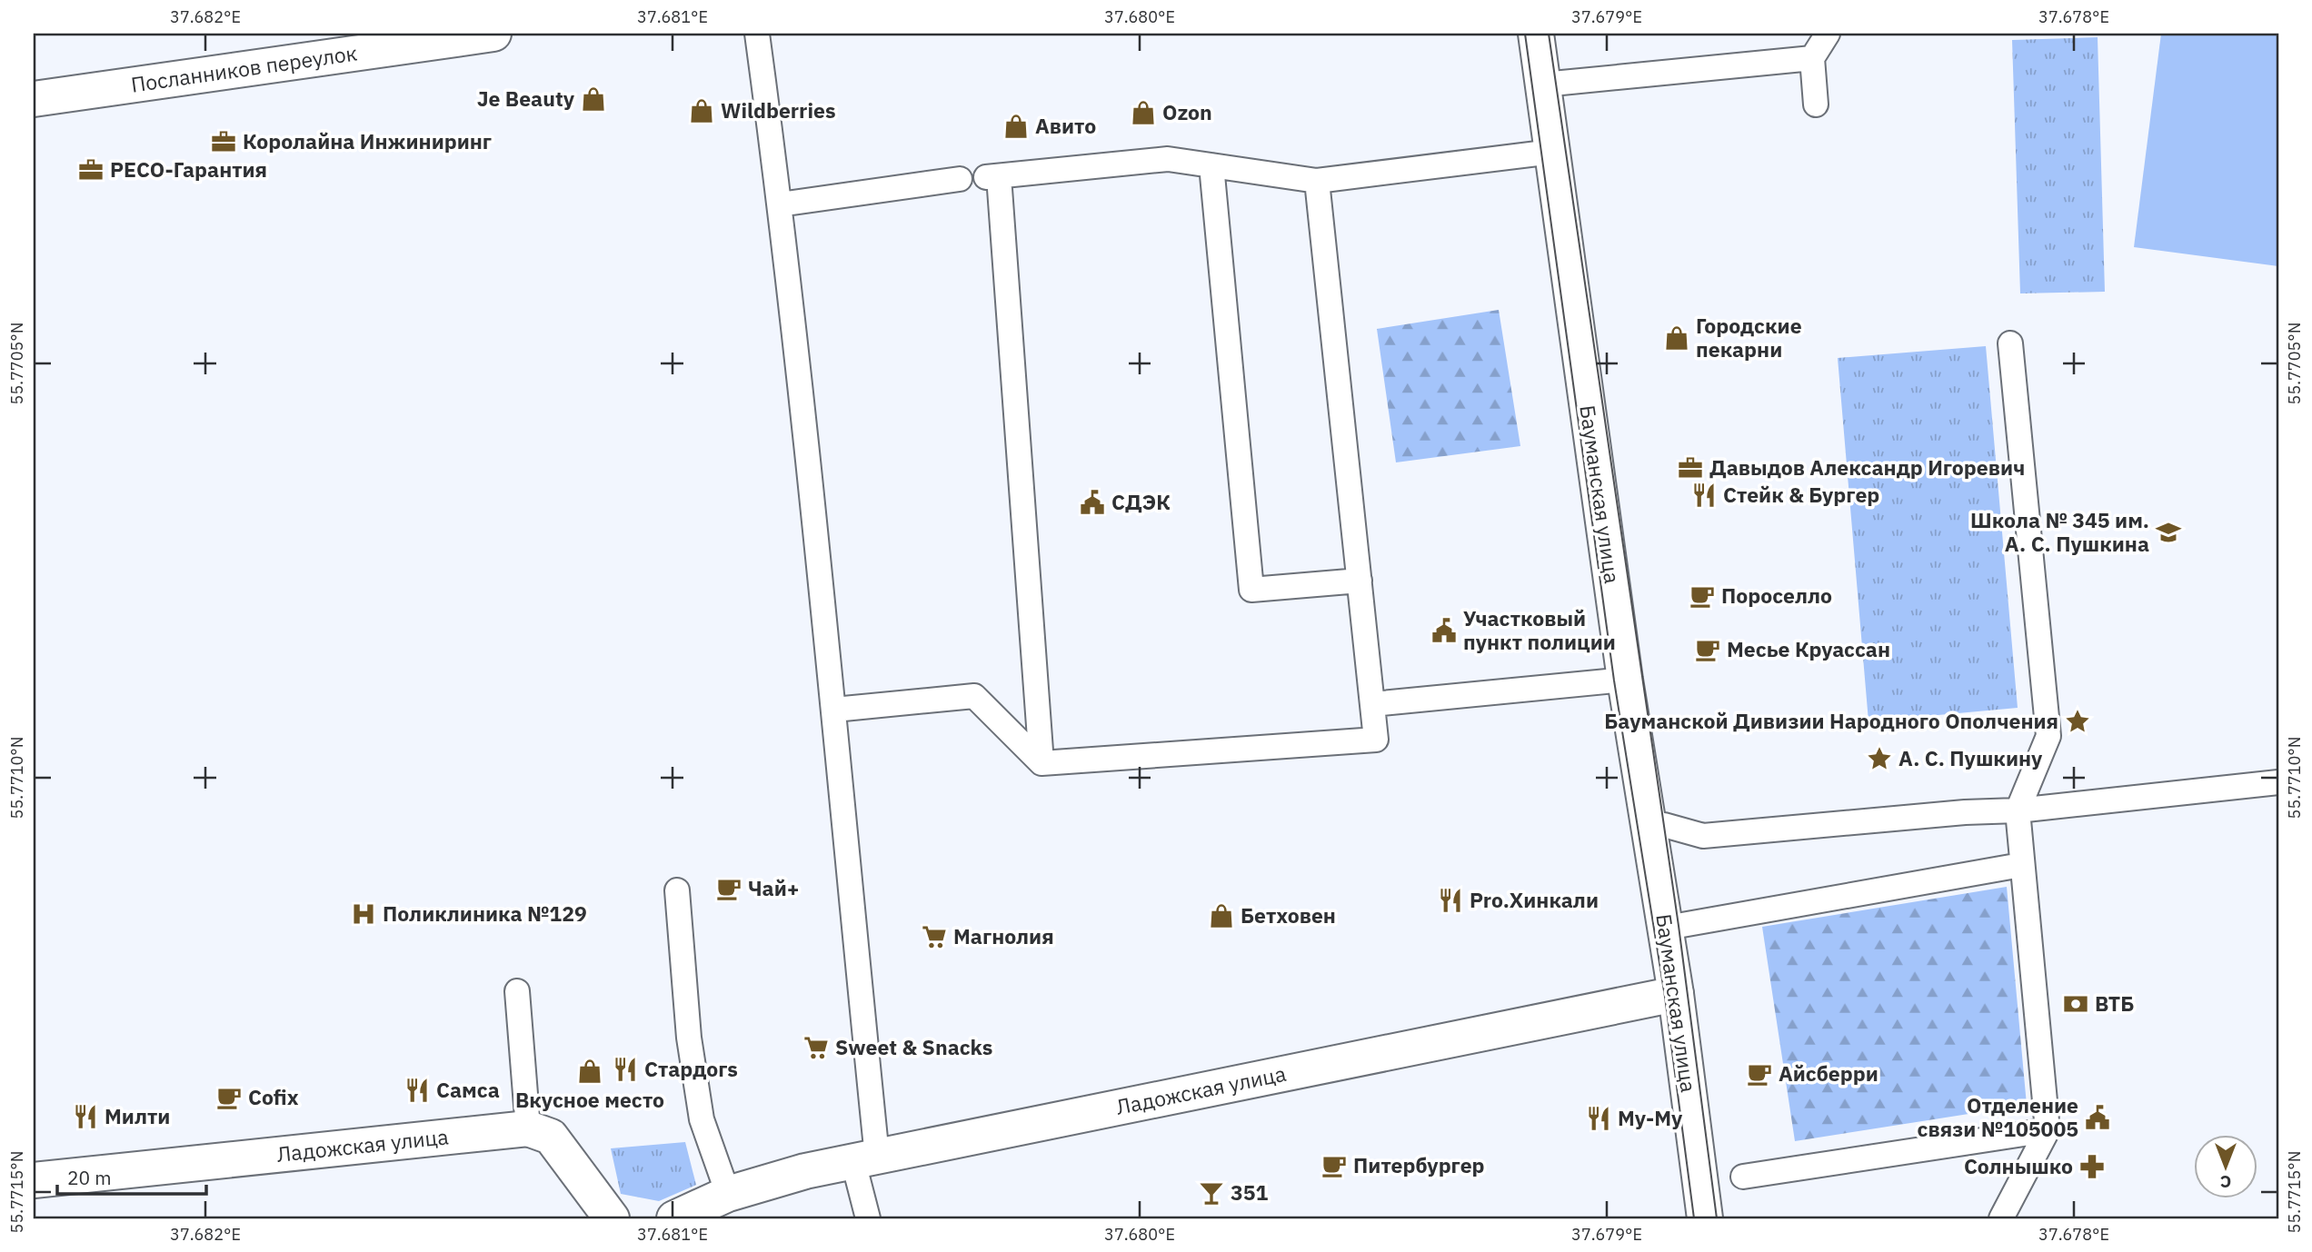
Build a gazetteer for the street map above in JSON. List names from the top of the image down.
{
  "streets": {
    "street": ["Посланников переулок", "Бауманская улица", "Ладожская улица"]
  },
  "crossings": [
    ["Бауманская улица", "Ладожская улица"]
  ],
  "places": {
    "shop": [
      "Je Beauty",
      "Wildberries",
      "Ozon",
      "Авито",
      "Городские пекарни",
      "Бетховен",
      "Вкусное место"
    ],
    "office": ["Королайна Инжиниринг", "РЕСО-Гарантия", "Давыдов Александр Игоревич"],
    "restaurant": [
      "Стейк & Бургер",
      "Pro.Хинкали",
      "Стардогs",
      "Самса",
      "Милти",
      "Му-Му"
    ],
    "public building": ["СДЭК", "Участковый пункт полиции", "Отделение связи №105005"],
    "school or university": ["Школа № 345 им. А. С. Пушкина"],
    "cafe": [
      "Пороселло",
      "Месье Круассан",
      "Чай+",
      "Айсберри",
      "Cofix",
      "Питербургер"
    ],
    "place": ["Бауманской Дивизии Народного Ополчения", "А. С. Пушкину"],
    "hospital": ["Поликлиника №129"],
    "supermarket": ["Магнолия", "Sweet & Snacks"],
    "bank": ["ВТБ"],
    "pharmacy": ["Солнышко"],
    "bar": ["351"]
  },
  "scale_bar": "20 m",
  "north": "bottom",
  "coordinates": [
    "37.682°E",
    "37.681°E",
    "37.680°E",
    "37.679°E",
    "37.678°E",
    "55.7705°N",
    "55.7710°N",
    "55.7715°N"
  ]
}
